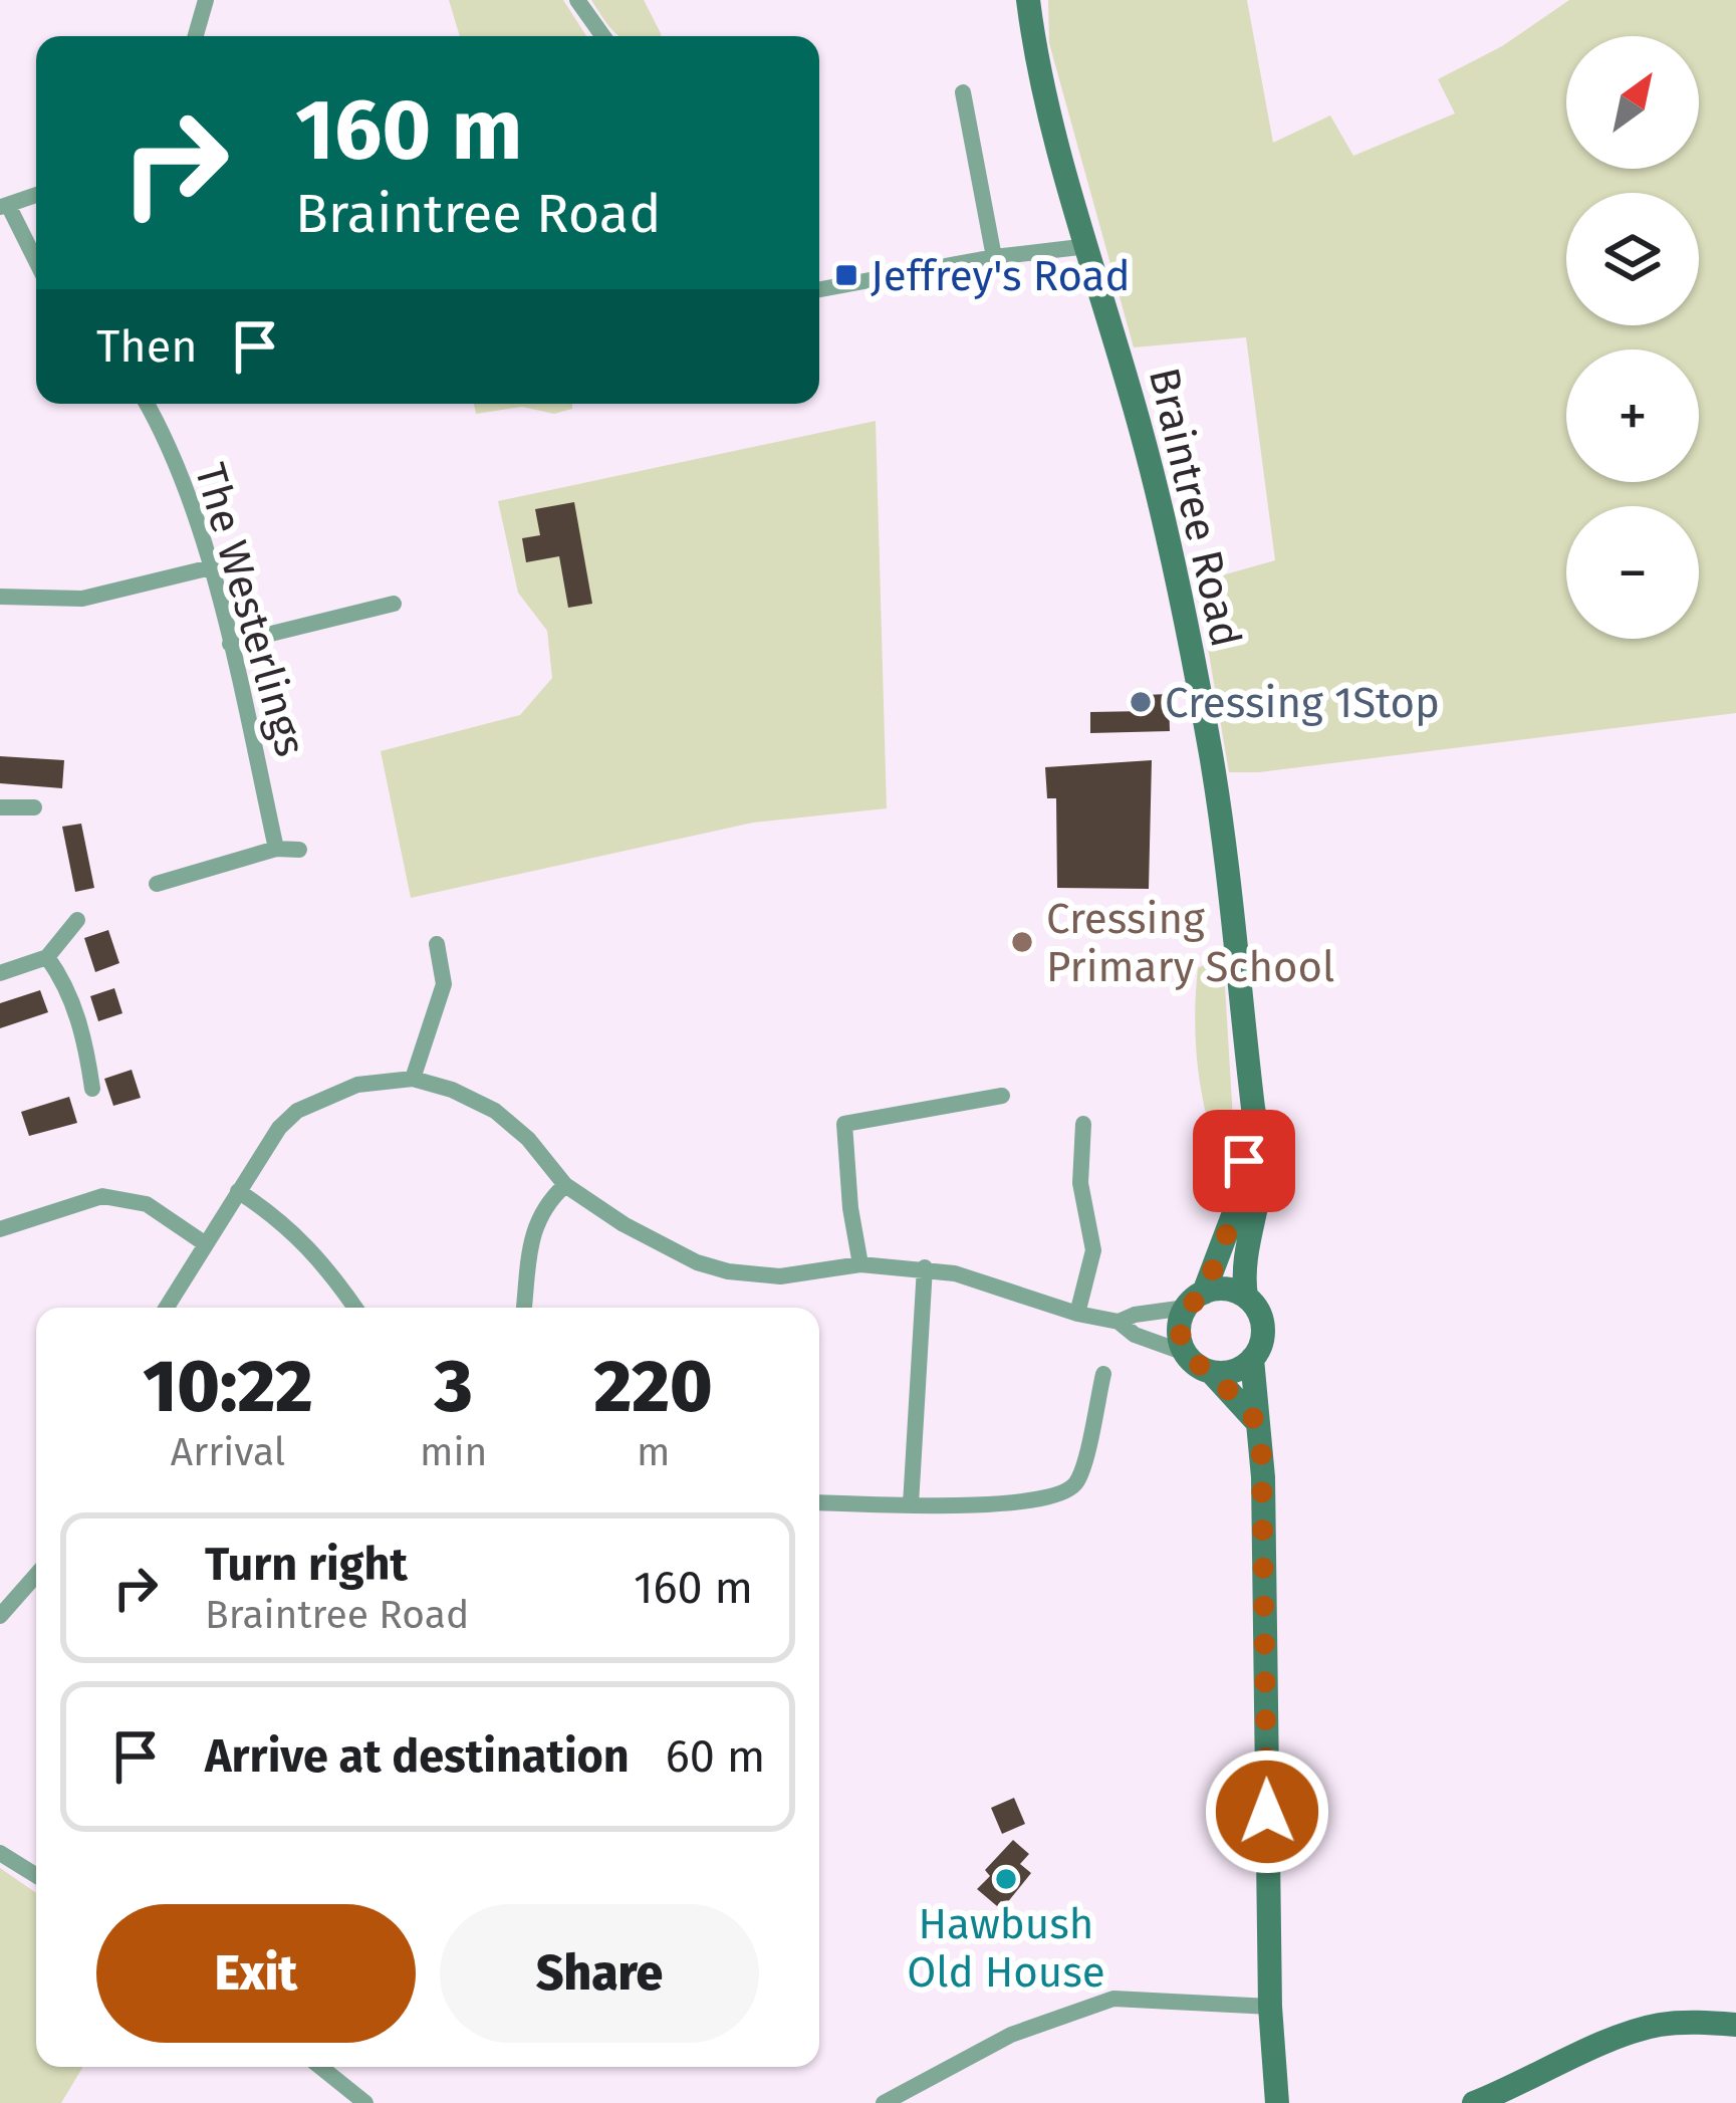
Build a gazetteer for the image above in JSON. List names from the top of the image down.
{
  "streets": {
    "main road": ["Braintree Road"],
    "street": ["The Westerlings"]
  },
  "places": {
    "transit": ["Jeffrey's Road"],
    "other": ["Cressing 1Stop", "Cressing Primary School", "Hawbush Old House"]
  },
  "north": "top right",
  "page": {
    "map_buttons": ["+", "−"],
    "turn": ["160 m", "Braintree Road"],
    "then": "Then",
    "eta": [
      "10:22",
      "Arrival",
      "3",
      "min",
      "220",
      "m"
    ],
    "list": [
      {
        "name": "Turn right",
        "note": "Braintree Road",
        "value": "160 m"
      },
      {
        "name": "Arrive at destination",
        "value": "60 m"
      }
    ],
    "buttons": ["Exit", "Share"]
  }
}
